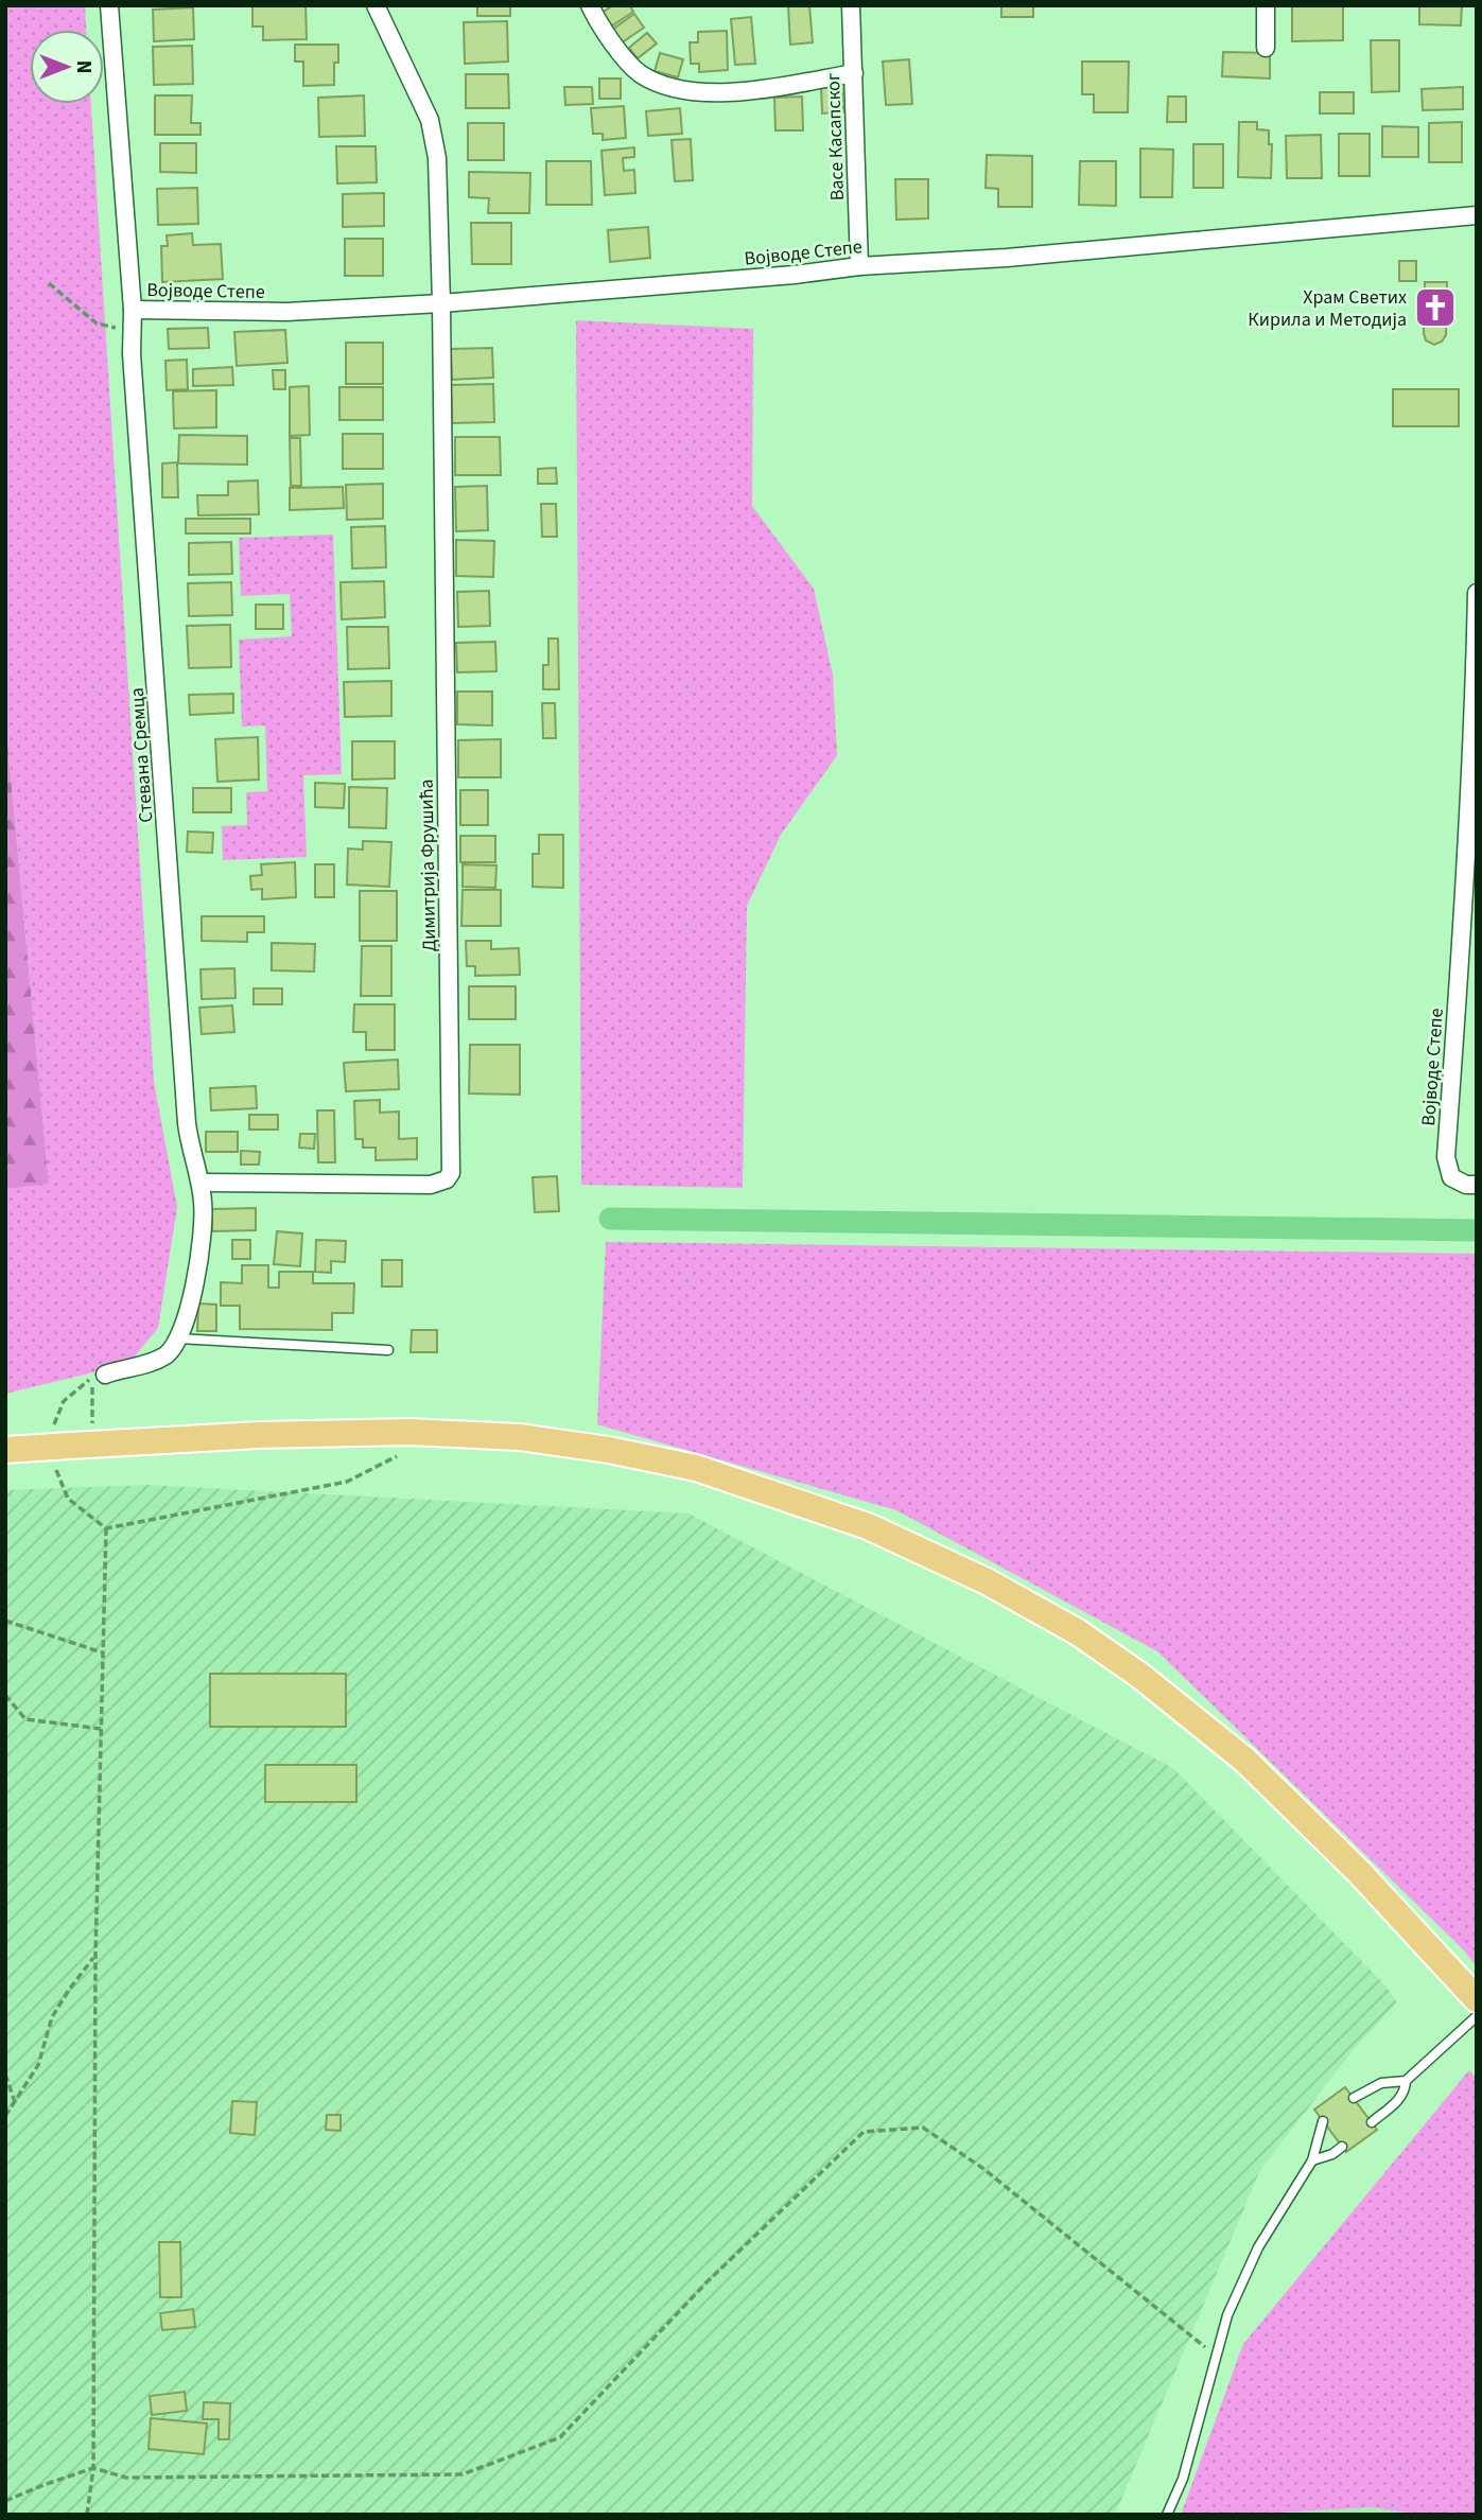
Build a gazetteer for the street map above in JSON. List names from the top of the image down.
{
  "streets": {
    "street": [
      "Васе Касапског",
      "Војводе Степе",
      "Стевана Сремца",
      "Димитрија Фрушића"
    ]
  },
  "crossings": [
    ["Васе Касапског", "Војводе Степе"],
    ["Војводе Степе", "Стевана Сремца"],
    ["Војводе Степе", "Димитрија Фрушића"],
    ["Стевана Сремца", "Димитрија Фрушића"]
  ],
  "places": {
    "church": ["Храм Светих Кирила и Методија"]
  },
  "north": "right"
}
